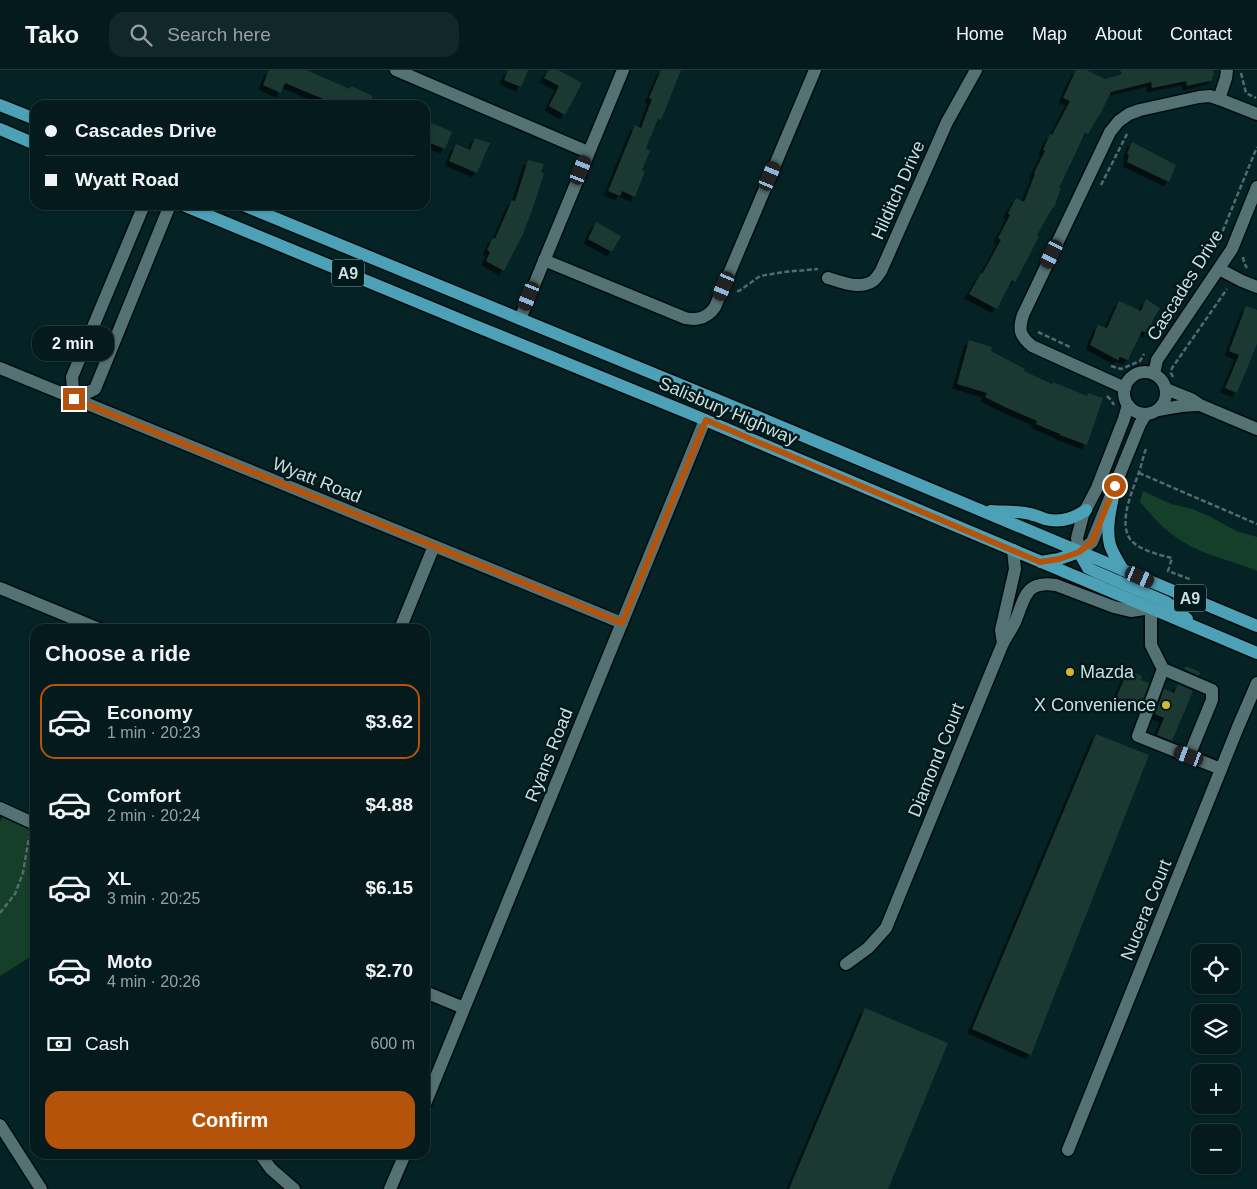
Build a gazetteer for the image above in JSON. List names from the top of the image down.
{
  "streets": {
    "main road": ["A9", "Salisbury Highway"],
    "street": [
      "Hilditch Drive",
      "Cascades Drive",
      "Wyatt Road",
      "Ryans Road",
      "Diamond Court",
      "Nucera Court"
    ]
  },
  "crossings": [
    ["Salisbury Highway", "Ryans Road"],
    ["Salisbury Highway", "Diamond Court"],
    ["Wyatt Road", "Ryans Road"]
  ],
  "places": ["Mazda", "X Convenience"],
  "page": {
    "header": "Tako",
    "search": "Search here",
    "nav": [
      "Home",
      "Map",
      "About",
      "Contact"
    ],
    "banner": ["Cascades Drive", "Wyatt Road"],
    "bubble": "2 min",
    "heading": "Choose a ride",
    "list": [
      {
        "name": "Economy",
        "note": "1 min · 20:23",
        "value": "$3.62"
      },
      {
        "name": "Comfort",
        "note": "2 min · 20:24",
        "value": "$4.88"
      },
      {
        "name": "XL",
        "note": "3 min · 20:25",
        "value": "$6.15"
      },
      {
        "name": "Moto",
        "note": "4 min · 20:26",
        "value": "$2.70"
      }
    ],
    "map_buttons": ["+", "−"],
    "pay": ["Cash", "600 m"],
    "buttons": "Confirm"
  }
}
